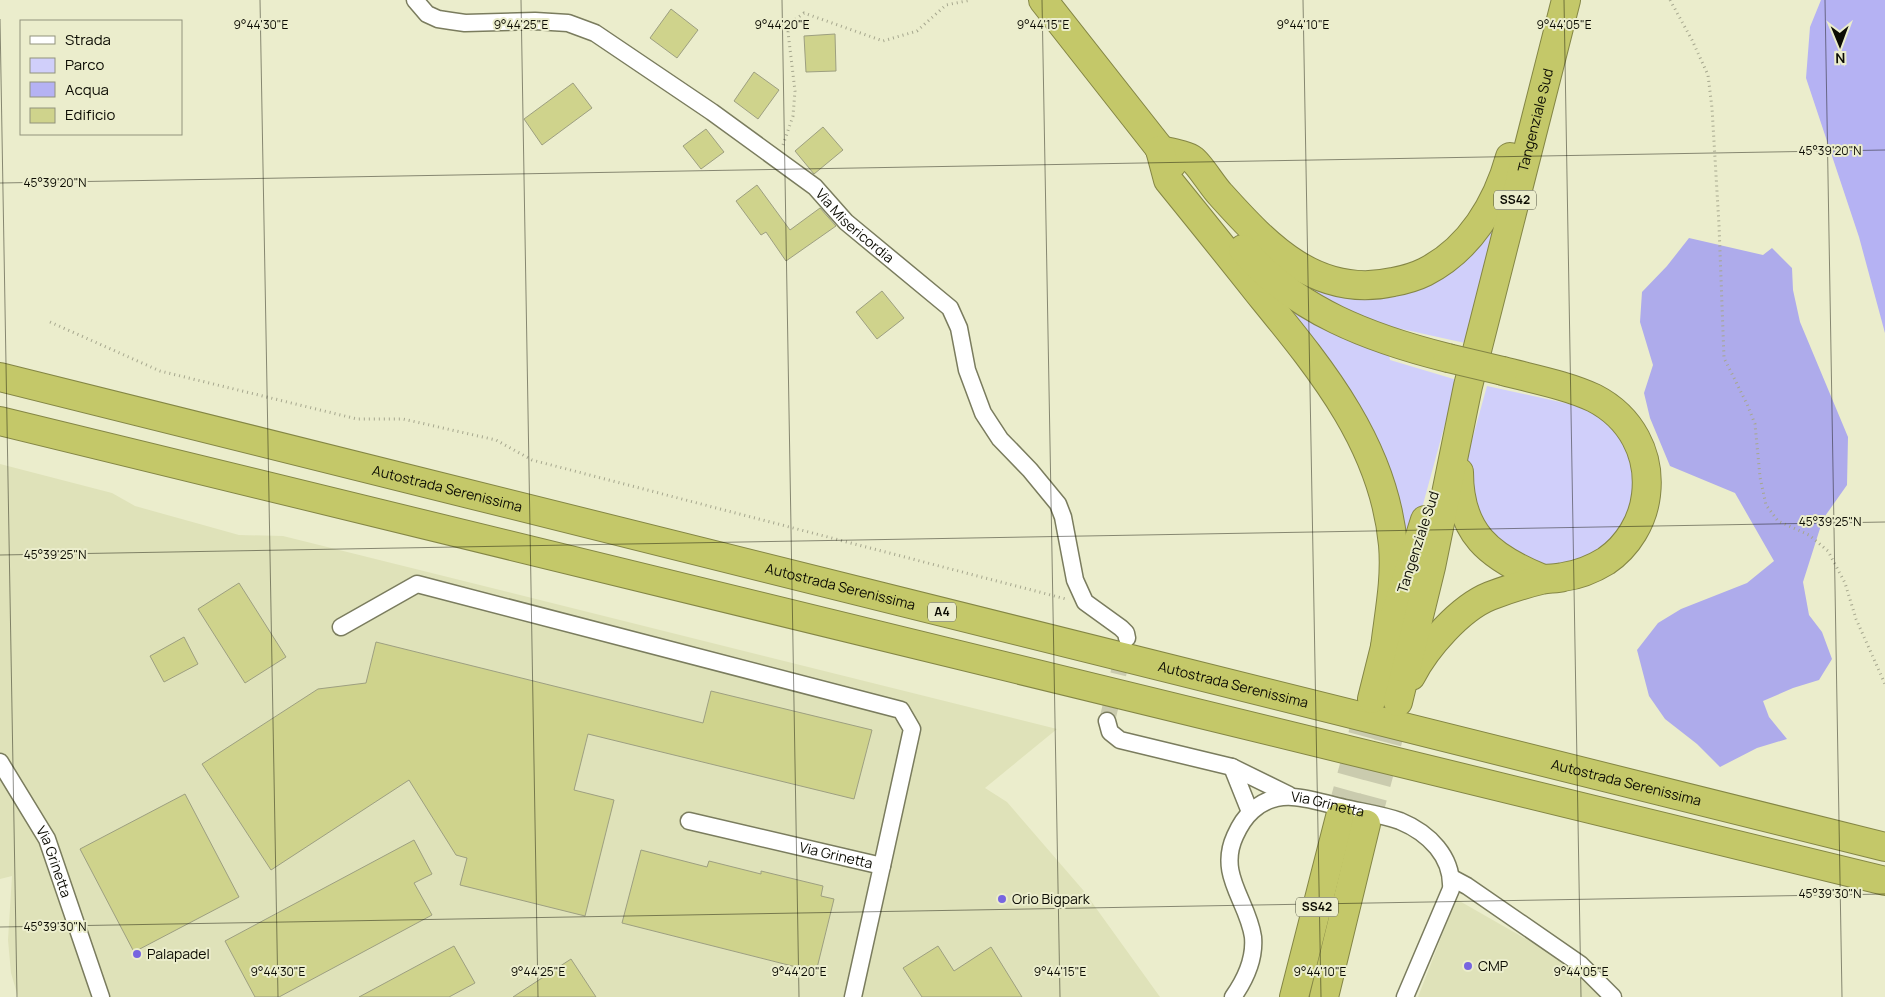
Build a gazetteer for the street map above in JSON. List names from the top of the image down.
{
  "streets": {
    "highway": [
      "Tangenziale Sud",
      "SS42",
      "Autostrada Serenissima",
      "A4"
    ],
    "street": ["Via Misericordia", "Via Grinetta"]
  },
  "places": ["Orio Bigpark", "Palapadel", "CMP"],
  "legend": [
    "Strada",
    "Parco",
    "Acqua",
    "Edificio"
  ],
  "north": "bottom",
  "coordinates": [
    "9°44'30\"E",
    "9°44'25\"E",
    "9°44'20\"E",
    "9°44'15\"E",
    "9°44'10\"E",
    "9°44'05\"E",
    "45°39'20\"N",
    "45°39'25\"N",
    "45°39'30\"N"
  ]
}
